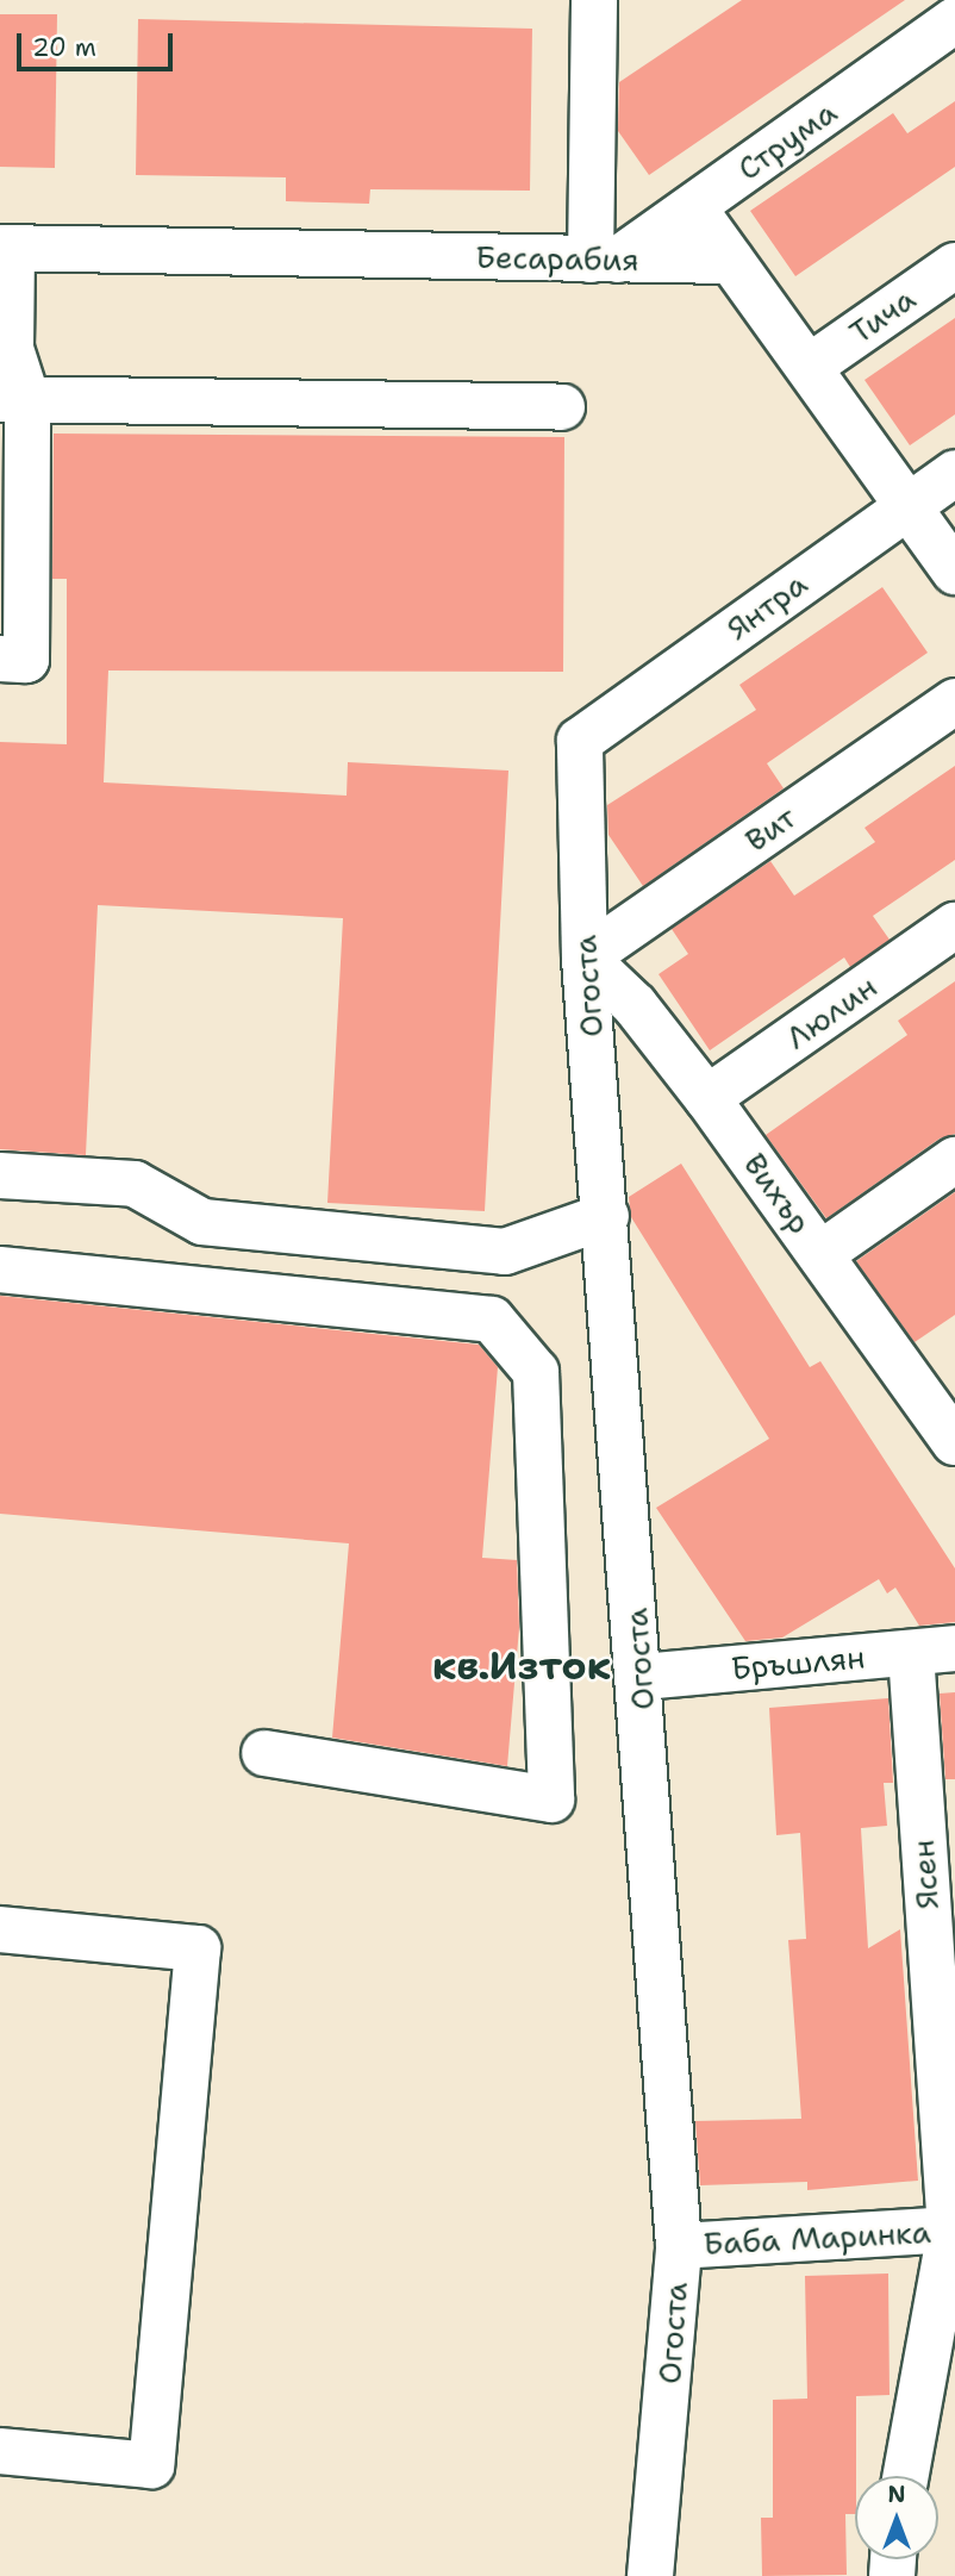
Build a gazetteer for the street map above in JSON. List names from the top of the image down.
{
  "streets": {
    "street": [
      "Струма",
      "Бесарабия",
      "Тича",
      "Янтра",
      "Вит",
      "Огоста",
      "Люлин",
      "Вихър",
      "Бръшлян",
      "Ясен",
      "Баба Маринка"
    ]
  },
  "crossings": [
    ["Струма", "Бесарабия"],
    ["Янтра", "Огоста"],
    ["Вит", "Огоста"],
    ["Вит", "Вихър"],
    ["Огоста", "Вихър"],
    ["Огоста", "Бръшлян"],
    ["Огоста", "Баба Маринка"],
    ["Люлин", "Вихър"],
    ["Бръшлян", "Ясен"],
    ["Ясен", "Баба Маринка"]
  ],
  "districts": ["кв.Изток"],
  "scale_bar": "20 m",
  "north": "top"
}
